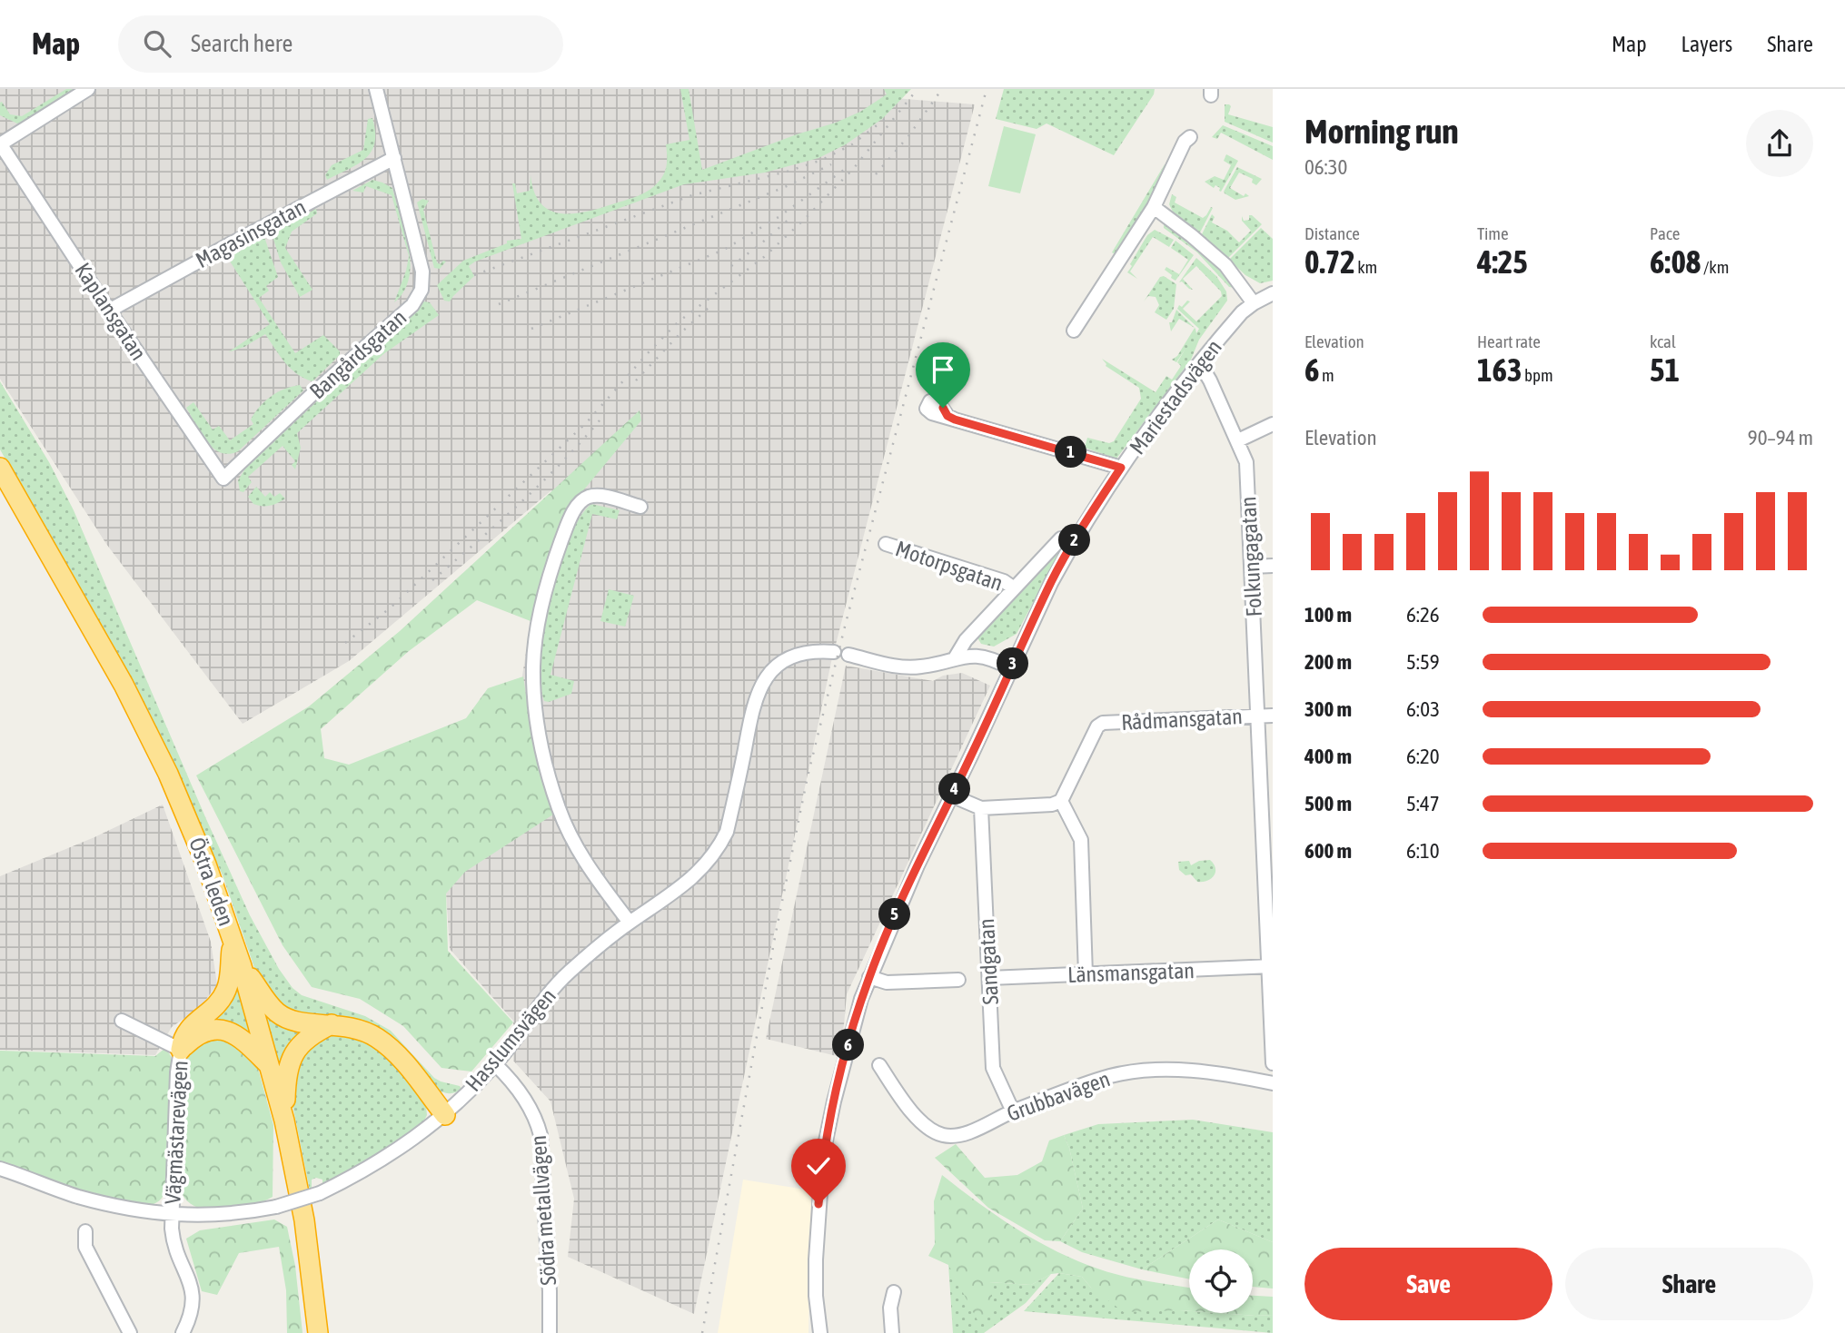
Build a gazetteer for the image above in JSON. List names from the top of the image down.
{
  "streets": {
    "highway": ["Östra leden"],
    "street": [
      "Magasinsgatan",
      "Kaplansgatan",
      "Bangårdsgatan",
      "Mariestadsvägen",
      "Folkungagatan",
      "Motorpsgatan",
      "Rådmansgatan",
      "Sandgatan",
      "Länsmansgatan",
      "Hasslumsvägen",
      "Grubbavägen",
      "Vägmästarevägen",
      "Södra metallvägen"
    ]
  },
  "crossings": [
    ["Magasinsgatan", "Kaplansgatan"],
    ["Magasinsgatan", "Bangårdsgatan"],
    ["Kaplansgatan", "Bangårdsgatan"],
    ["Mariestadsvägen", "Folkungagatan"],
    ["Folkungagatan", "Rådmansgatan"],
    ["Folkungagatan", "Länsmansgatan"],
    ["Sandgatan", "Länsmansgatan"],
    ["Sandgatan", "Grubbavägen"],
    ["Hasslumsvägen", "Vägmästarevägen"],
    ["Hasslumsvägen", "Södra metallvägen"]
  ],
  "page": {
    "header": "Map",
    "search": "Search here",
    "nav": ["Map", "Layers", "Share"],
    "heading": ["Morning run", "06:30"],
    "stats": [
      ["Distance", "0.72 km"],
      ["Time", "4:25"],
      ["Pace", "6:08 /km"],
      ["Elevation", "6 m"],
      ["Heart rate", "163 bpm"],
      ["kcal", "51"]
    ],
    "chart": ["Elevation", "90–94 m"],
    "pins": [
      "1",
      "2",
      "3",
      "4",
      "5",
      "6"
    ],
    "list": [
      {
        "name": "100 m",
        "note": "6:26"
      },
      {
        "name": "200 m",
        "note": "5:59"
      },
      {
        "name": "300 m",
        "note": "6:03"
      },
      {
        "name": "400 m",
        "note": "6:20"
      },
      {
        "name": "500 m",
        "note": "5:47"
      },
      {
        "name": "600 m",
        "note": "6:10"
      }
    ],
    "buttons": ["Save", "Share"]
  }
}
